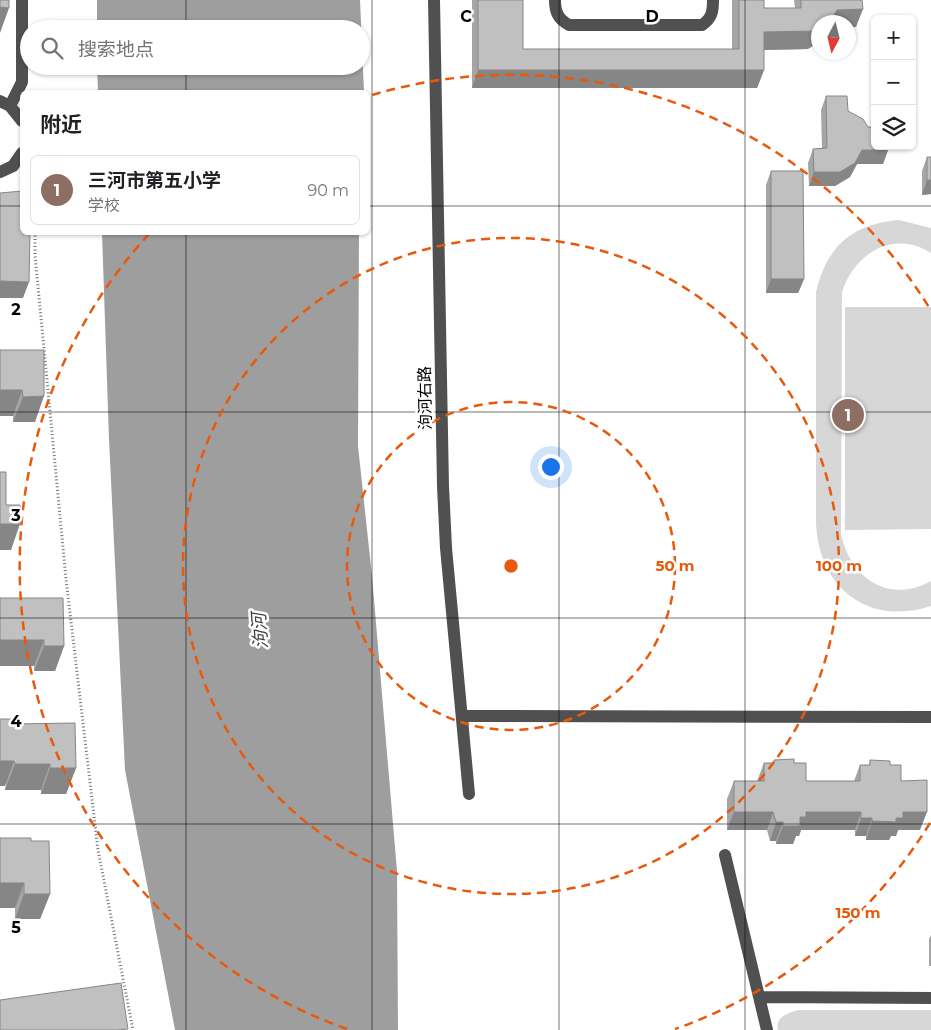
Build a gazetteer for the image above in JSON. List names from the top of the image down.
{
  "streets": {
    "street": ["泃河右路"]
  },
  "water": ["泃河"],
  "north": "bottom",
  "page": {
    "map_buttons": ["+", "−"],
    "search": "搜索地点",
    "heading": "附近",
    "list": [
      {
        "mark": "1",
        "name": "三河市第五小学",
        "note": "学校",
        "value": "90 m"
      }
    ],
    "pins": "1"
  },
  "grid": {
    "columns": ["C", "D"],
    "rows": [
      "2",
      "3",
      "4",
      "5"
    ]
  },
  "rings": ["50 m", "100 m", "150 m"]
}
